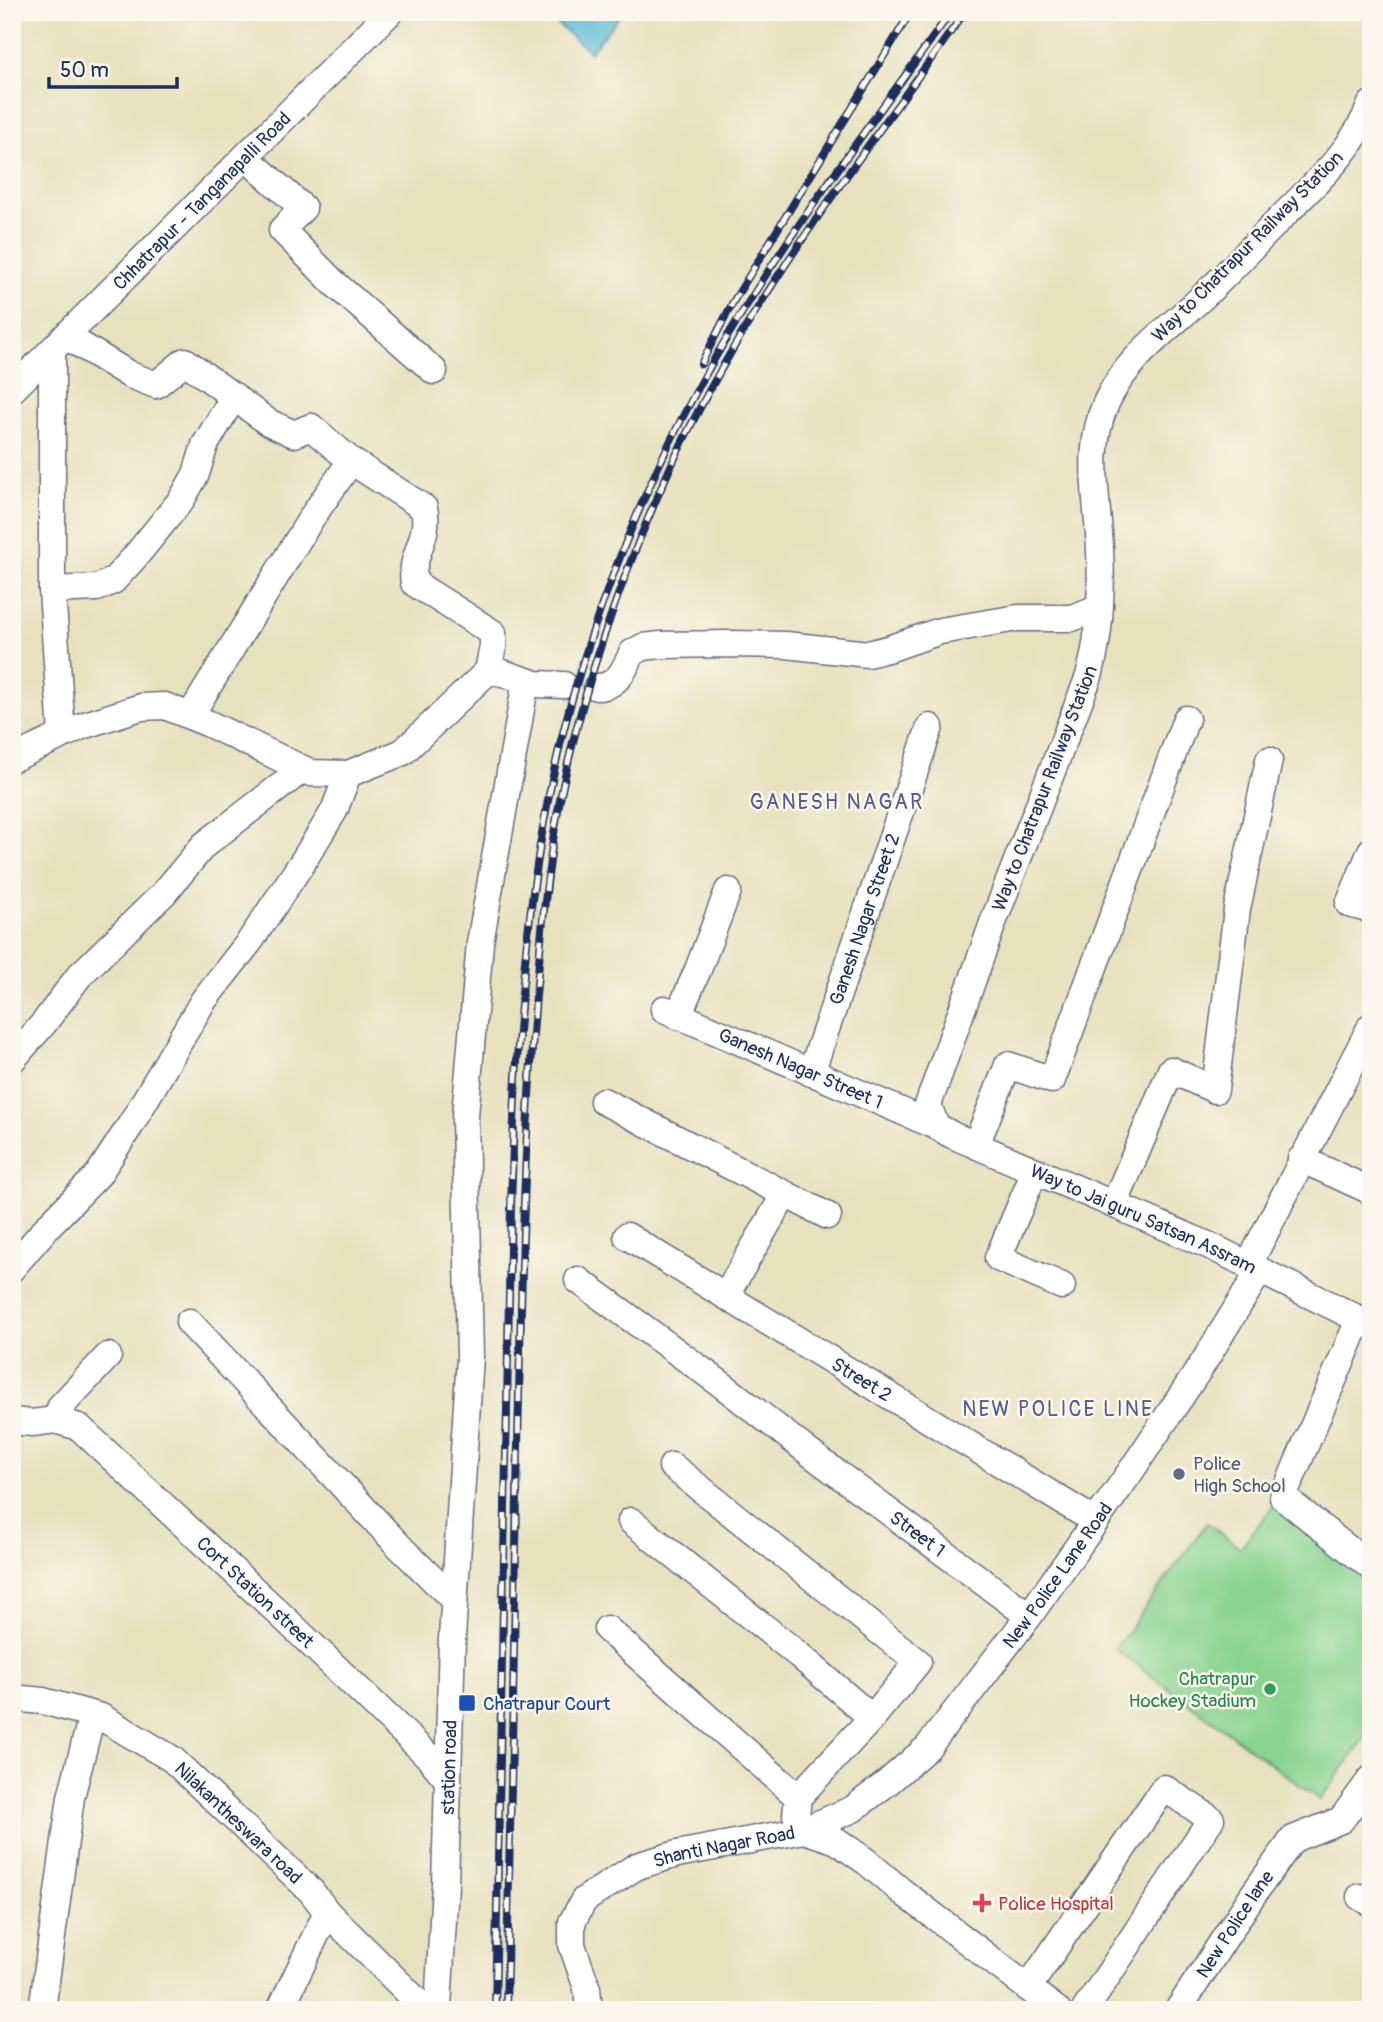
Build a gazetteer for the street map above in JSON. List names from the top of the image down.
{
  "streets": {
    "street": [
      "Chhatrapur - Tanganapalli Road",
      "Way to Chatrapur Railway Station",
      "Ganesh Nagar Street 2",
      "Ganesh Nagar Street 1",
      "Way to Jai guru Satsan Assram",
      "Street 2",
      "Street 1",
      "New Police Lane Road",
      "Cort Station street",
      "station road",
      "Nilakantheswara road",
      "Shanti Nagar Road",
      "New Police lane"
    ]
  },
  "crossings": [
    ["Way to Chatrapur Railway Station", "Ganesh Nagar Street 1"],
    ["Way to Chatrapur Railway Station", "Way to Jai guru Satsan Assram"],
    ["Ganesh Nagar Street 2", "Ganesh Nagar Street 1"],
    ["Ganesh Nagar Street 1", "Way to Jai guru Satsan Assram"],
    ["Way to Jai guru Satsan Assram", "New Police Lane Road"],
    ["Street 2", "New Police Lane Road"],
    ["Street 1", "New Police Lane Road"],
    ["New Police Lane Road", "Shanti Nagar Road"],
    ["Cort Station street", "station road"],
    ["station road", "Nilakantheswara road"]
  ],
  "districts": ["GANESH NAGAR", "NEW POLICE LINE"],
  "places": {
    "other": ["Police High School", "Chatrapur Hockey Stadium"],
    "transit": ["Chatrapur Court"],
    "health": ["Police Hospital"]
  },
  "scale_bar": "50 m"
}
